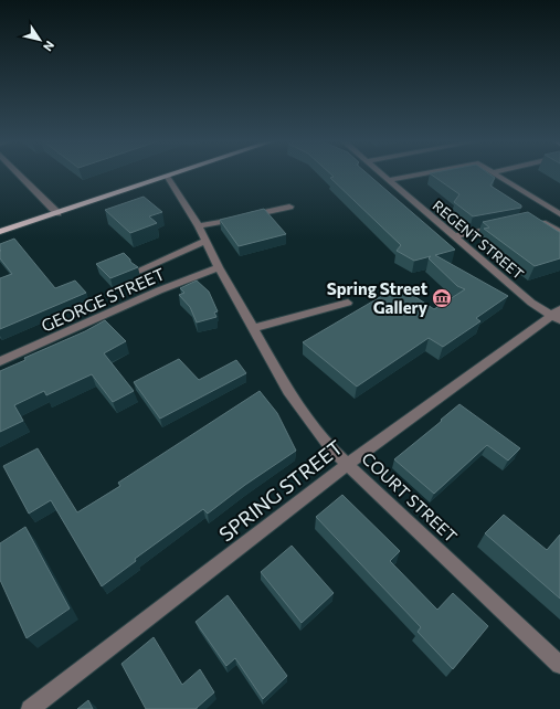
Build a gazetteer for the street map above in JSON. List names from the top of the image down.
{
  "streets": {
    "street": [
      "REGENT STREET",
      "GEORGE STREET",
      "SPRING STREET",
      "COURT STREET"
    ]
  },
  "crossings": [
    ["REGENT STREET", "SPRING STREET"],
    ["GEORGE STREET", "COURT STREET"],
    ["SPRING STREET", "COURT STREET"]
  ],
  "places": {
    "museum": ["Spring Street Gallery"]
  },
  "north": "bottom right"
}
